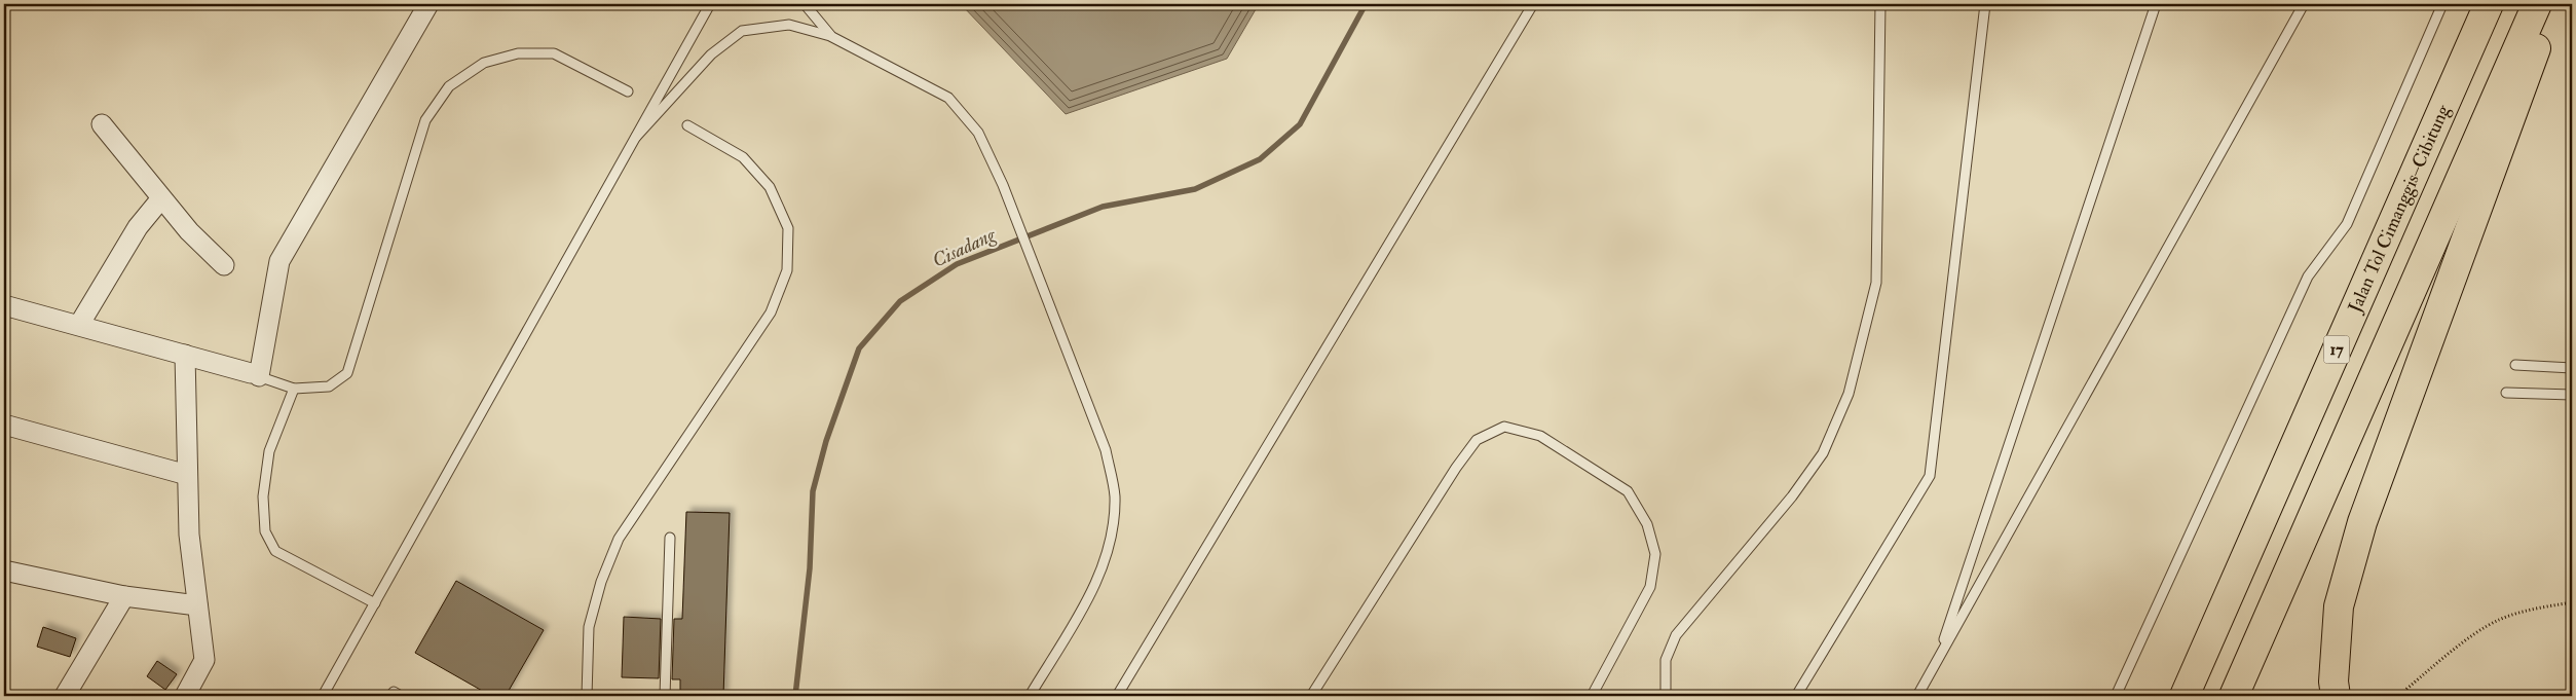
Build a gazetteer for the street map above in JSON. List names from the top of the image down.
{
  "streets": {
    "highway": ["Jalan Tol Cimanggis–Cibitung", "17"]
  },
  "water": ["Cisadang"]
}
